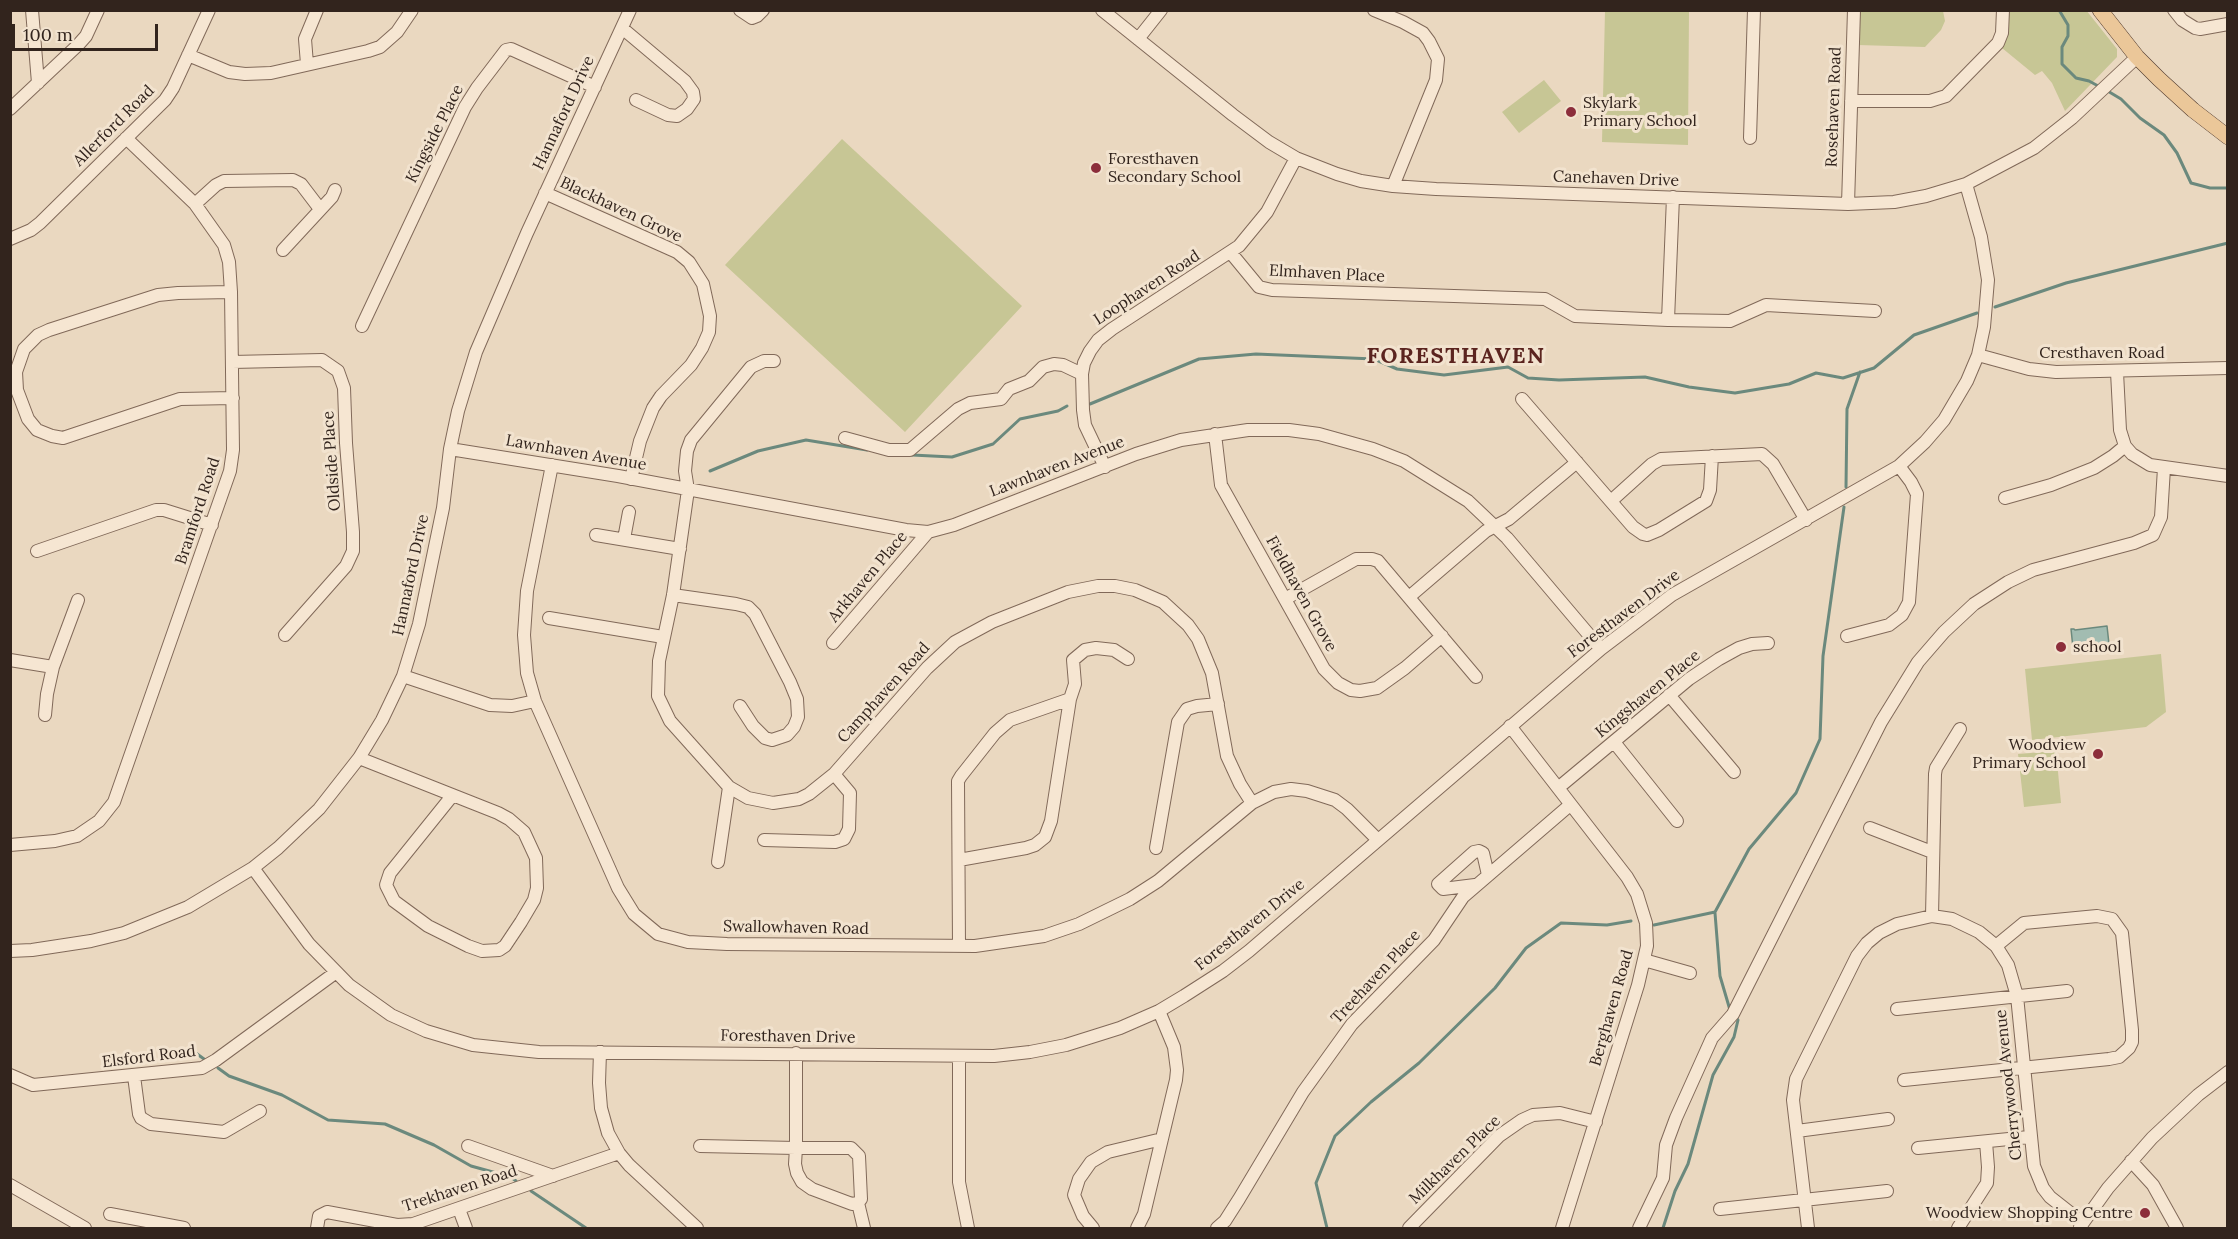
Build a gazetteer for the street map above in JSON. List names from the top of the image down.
{
  "streets": {
    "street": [
      "Rosehaven Road",
      "Hannaford Drive",
      "Allerford Road",
      "Kingside Place",
      "Canehaven Drive",
      "Blackhaven Grove",
      "Elmhaven Place",
      "Loophaven Road",
      "Cresthaven Road",
      "Lawnhaven Avenue",
      "Oldside Place",
      "Bramford Road",
      "Arkhaven Place",
      "Fieldhaven Grove",
      "Foresthaven Drive",
      "Camphaven Road",
      "Kingshaven Place",
      "Swallowhaven Road",
      "Treehaven Place",
      "Berghaven Road",
      "Elsford Road",
      "Cherrywood Avenue",
      "Milkhaven Place",
      "Trekhaven Road"
    ]
  },
  "crossings": [
    ["Rosehaven Road", "Canehaven Drive"],
    ["Hannaford Drive", "Kingside Place"],
    ["Hannaford Drive", "Blackhaven Grove"],
    ["Hannaford Drive", "Lawnhaven Avenue"],
    ["Hannaford Drive", "Foresthaven Drive"],
    ["Allerford Road", "Bramford Road"],
    ["Canehaven Drive", "Loophaven Road"],
    ["Canehaven Drive", "Foresthaven Drive"],
    ["Blackhaven Grove", "Lawnhaven Avenue"],
    ["Elmhaven Place", "Loophaven Road"],
    ["Loophaven Road", "Lawnhaven Avenue"],
    ["Cresthaven Road", "Foresthaven Drive"],
    ["Lawnhaven Avenue", "Arkhaven Place"],
    ["Lawnhaven Avenue", "Fieldhaven Grove"],
    ["Lawnhaven Avenue", "Foresthaven Drive"],
    ["Lawnhaven Avenue", "Camphaven Road"],
    ["Lawnhaven Avenue", "Swallowhaven Road"],
    ["Oldside Place", "Bramford Road"],
    ["Foresthaven Drive", "Swallowhaven Road"],
    ["Foresthaven Drive", "Berghaven Road"],
    ["Foresthaven Drive", "Elsford Road"],
    ["Camphaven Road", "Swallowhaven Road"],
    ["Kingshaven Place", "Berghaven Road"],
    ["Treehaven Place", "Berghaven Road"],
    ["Berghaven Road", "Milkhaven Place"]
  ],
  "districts": ["FORESTHAVEN"],
  "places": [
    "Skylark Primary School",
    "Foresthaven Secondary School",
    "school",
    "Woodview Primary School",
    "Woodview Shopping Centre"
  ],
  "scale_bar": "100 m"
}
